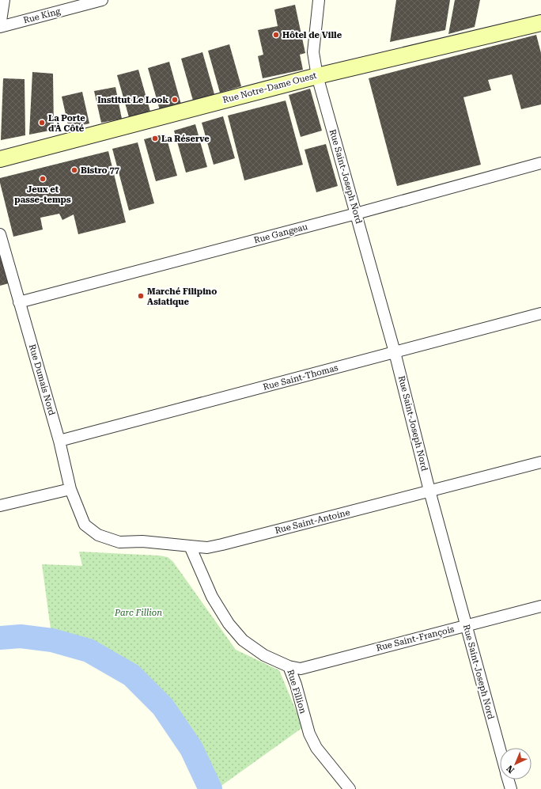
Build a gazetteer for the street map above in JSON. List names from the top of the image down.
{
  "streets": {
    "street": [
      "Rue King",
      "Rue Notre-Dame Ouest",
      "Rue Saint-Joseph Nord",
      "Rue Gangeau",
      "Rue Saint-Thomas",
      "Rue Dumais Nord",
      "Rue Saint-Antoine",
      "Rue Saint-François",
      "Rue Fillion"
    ]
  },
  "crossings": [
    ["Rue Notre-Dame Ouest", "Rue Saint-Joseph Nord"],
    ["Rue Saint-Joseph Nord", "Rue Gangeau"],
    ["Rue Saint-Joseph Nord", "Rue Saint-Thomas"],
    ["Rue Saint-Joseph Nord", "Rue Saint-Antoine"],
    ["Rue Saint-Joseph Nord", "Rue Saint-François"],
    ["Rue Gangeau", "Rue Dumais Nord"],
    ["Rue Saint-Thomas", "Rue Dumais Nord"],
    ["Rue Dumais Nord", "Rue Saint-Antoine"],
    ["Rue Saint-Antoine", "Rue Fillion"],
    ["Rue Saint-François", "Rue Fillion"]
  ],
  "parks": ["Parc Fillion"],
  "places": [
    "Hôtel de Ville",
    "Institut Le Look",
    "La Porte d'À Côté",
    "La Réserve",
    "Bistro 77",
    "Jeux et passe-temps",
    "Marché Filipino Asiatique"
  ],
  "north": "bottom left"
}
